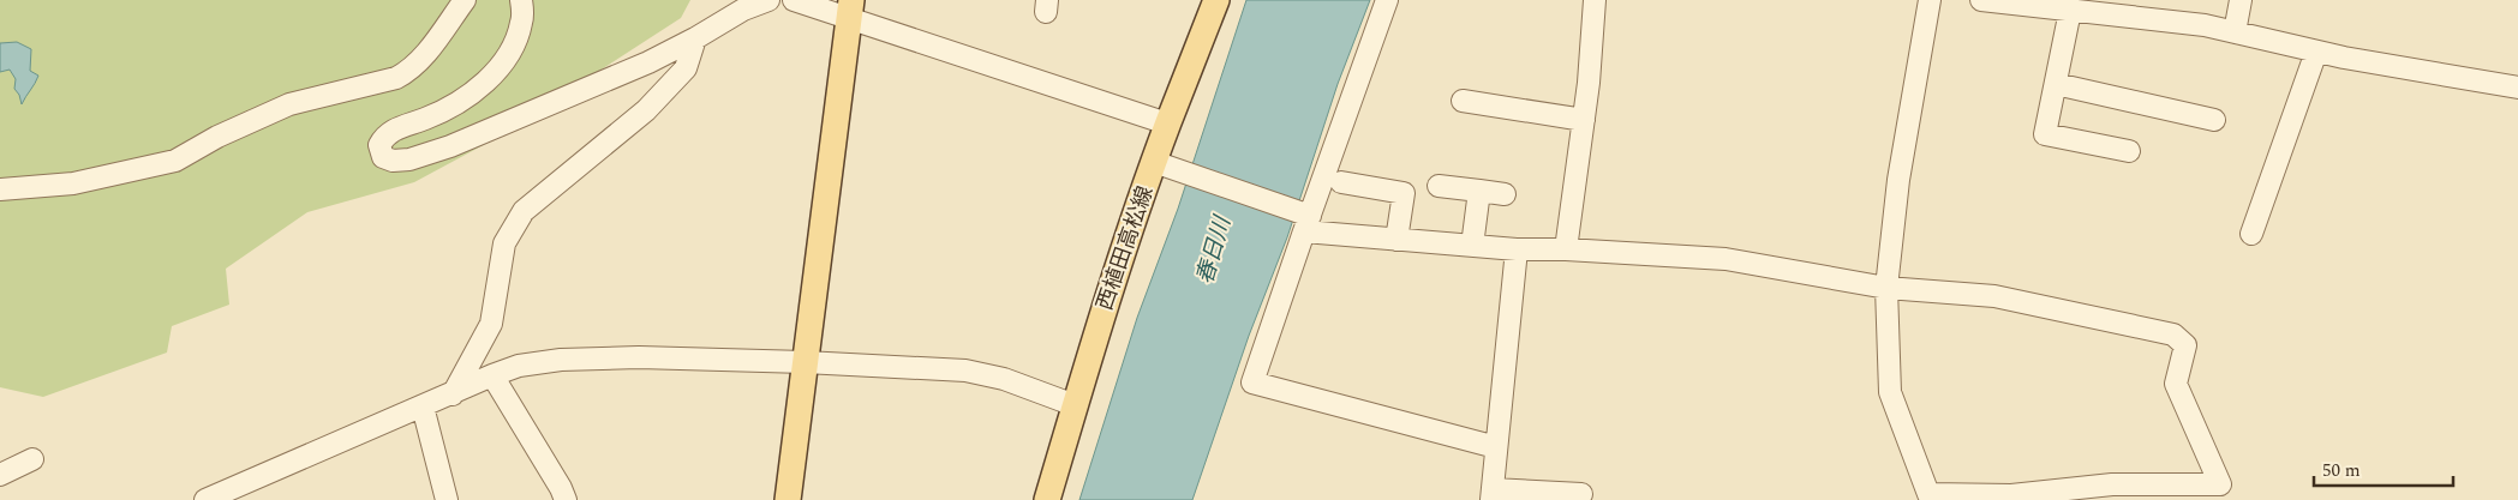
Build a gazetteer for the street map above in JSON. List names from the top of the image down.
{
  "streets": {
    "main road": ["西植田高松線"]
  },
  "water": ["春日川"],
  "scale_bar": "50 m"
}
